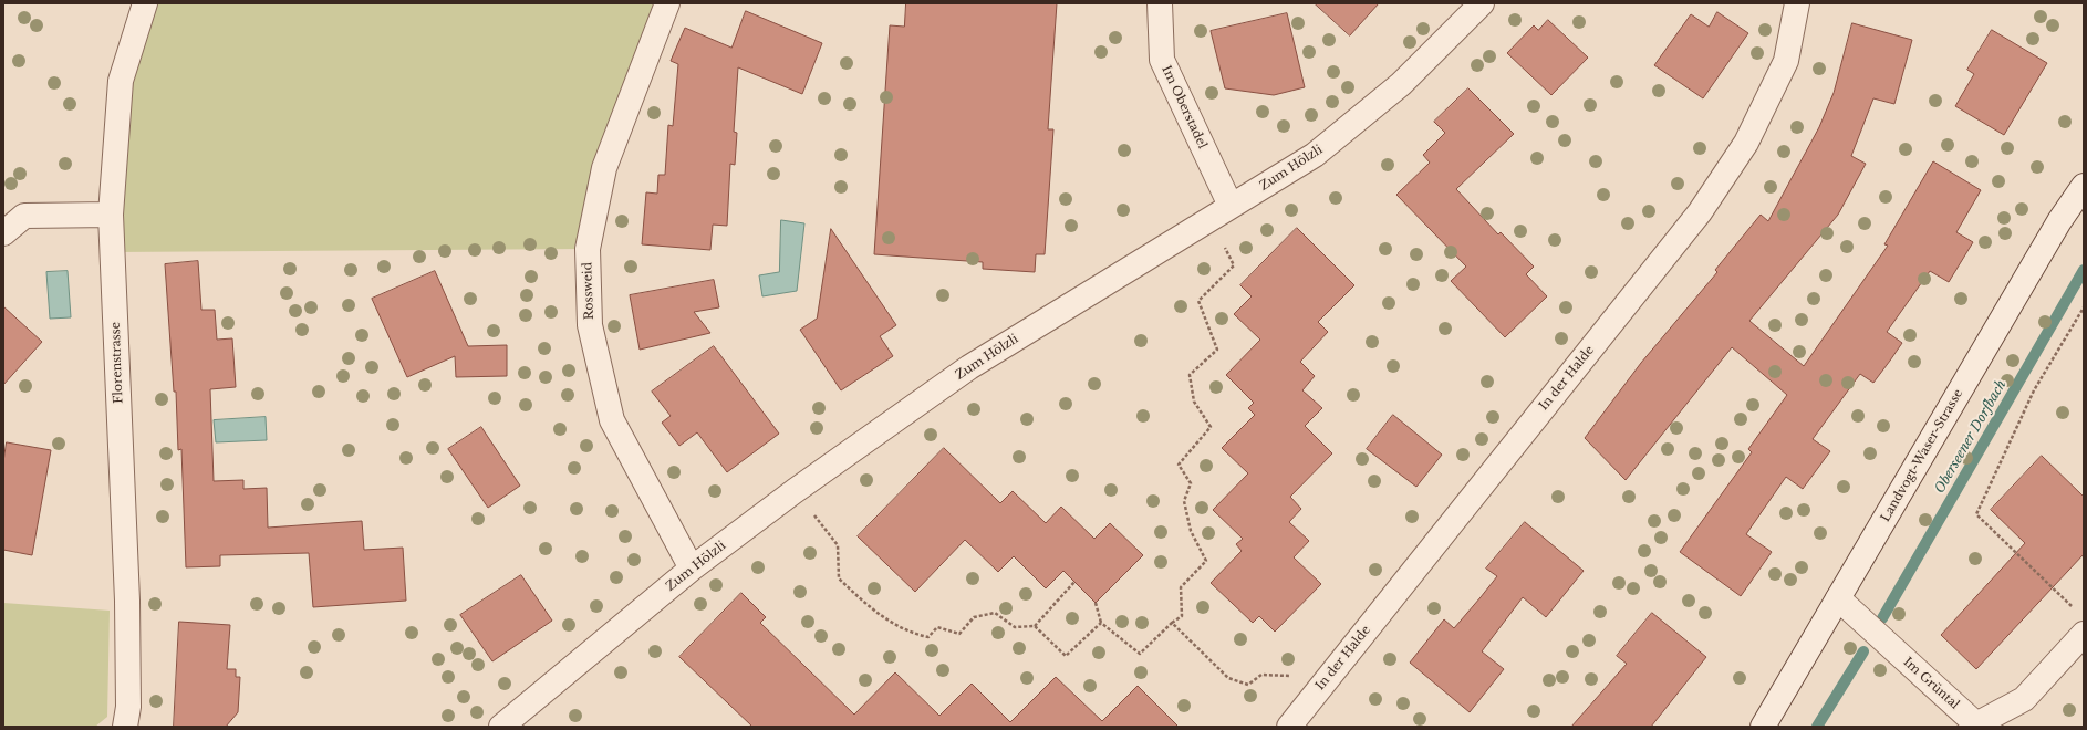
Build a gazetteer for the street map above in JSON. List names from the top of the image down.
{
  "streets": {
    "street": [
      "Im Oberstadel",
      "Zum Hölzli",
      "Rossweid",
      "Florenstrasse",
      "In der Halde",
      "Landvogt-Waser-Strasse",
      "Im Grüntal"
    ]
  },
  "crossings": [
    ["Im Oberstadel", "Zum Hölzli"],
    ["Zum Hölzli", "Rossweid"],
    ["Landvogt-Waser-Strasse", "Im Grüntal"]
  ],
  "water": ["Oberseener Dorfbach"]
}
